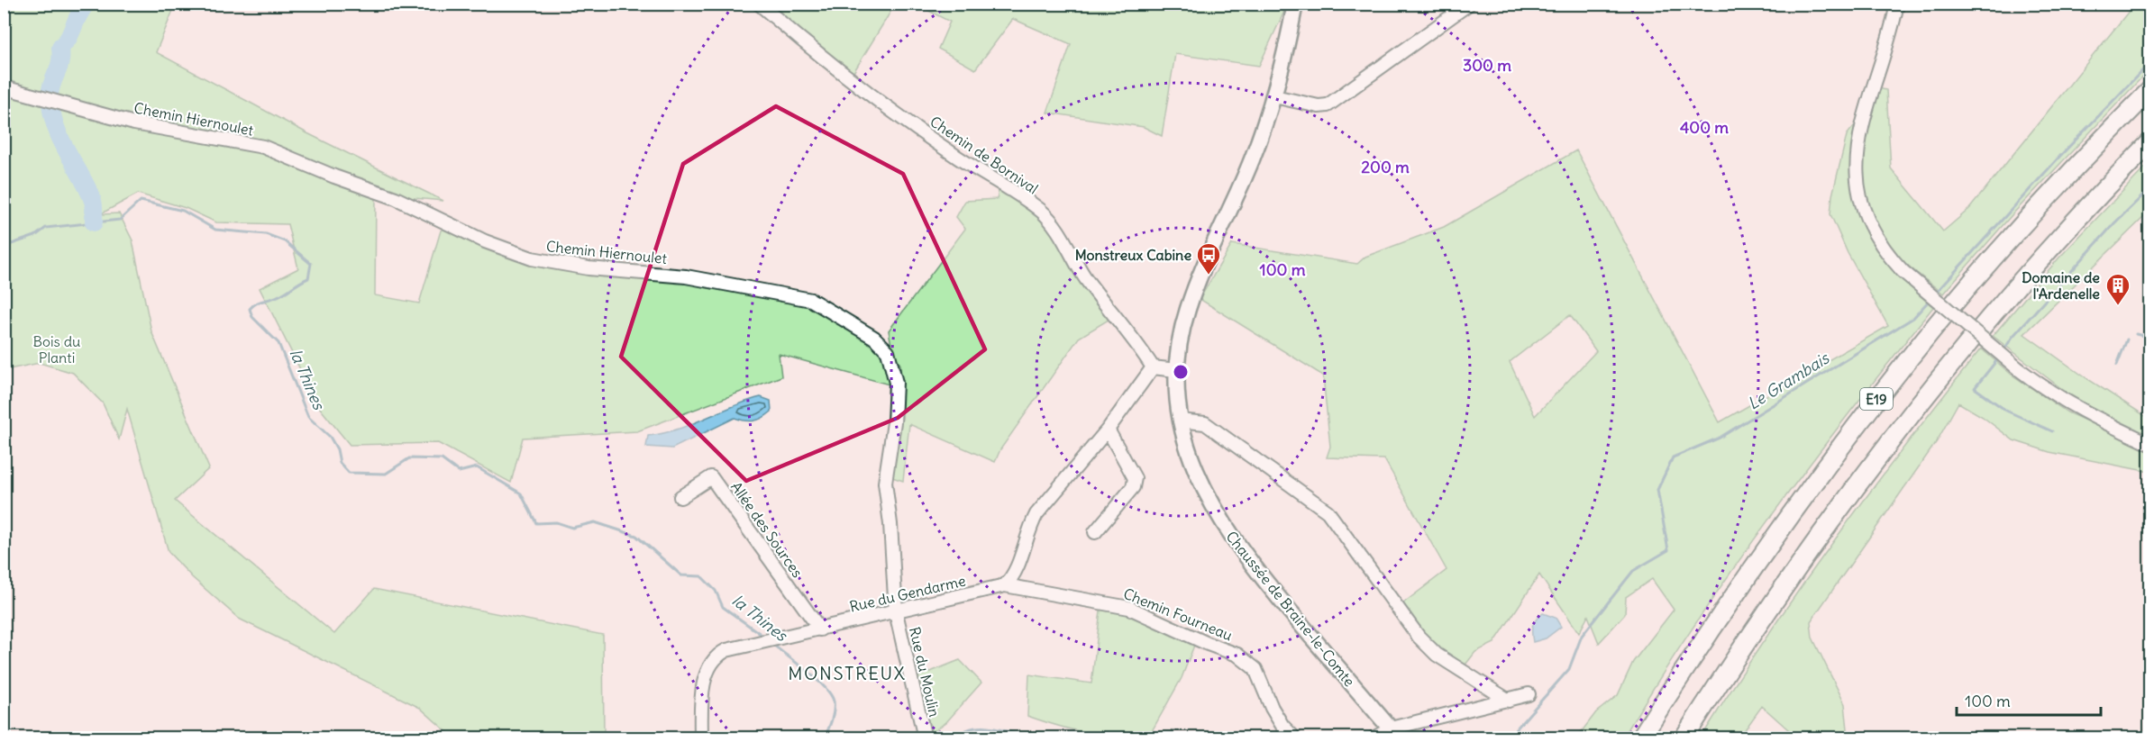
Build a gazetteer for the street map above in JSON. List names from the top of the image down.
{
  "streets": {
    "highway": ["E19"],
    "main road": ["Chaussée de Braine-le-Comte"],
    "street": [
      "Chemin Hiernoulet",
      "Chemin de Bornival",
      "Allée des Sources",
      "Rue du Gendarme",
      "Chemin Fourneau",
      "Rue du Moulin"
    ]
  },
  "crossings": [
    ["Chemin Hiernoulet", "Rue du Gendarme"],
    ["Chemin Hiernoulet", "Rue du Moulin"],
    ["Allée des Sources", "Rue du Gendarme"],
    ["Rue du Gendarme", "Chemin Fourneau"],
    ["Rue du Gendarme", "Rue du Moulin"]
  ],
  "districts": ["MONSTREUX"],
  "water": ["la Thines", "Le Grambais"],
  "parks": ["Bois du Planti"],
  "places": {
    "bus stop": ["Monstreux Cabine"],
    "building": ["Domaine de l'Ardenelle"]
  },
  "scale_bar": "100 m",
  "rings": [
    "300 m",
    "400 m",
    "200 m",
    "100 m"
  ]
}
